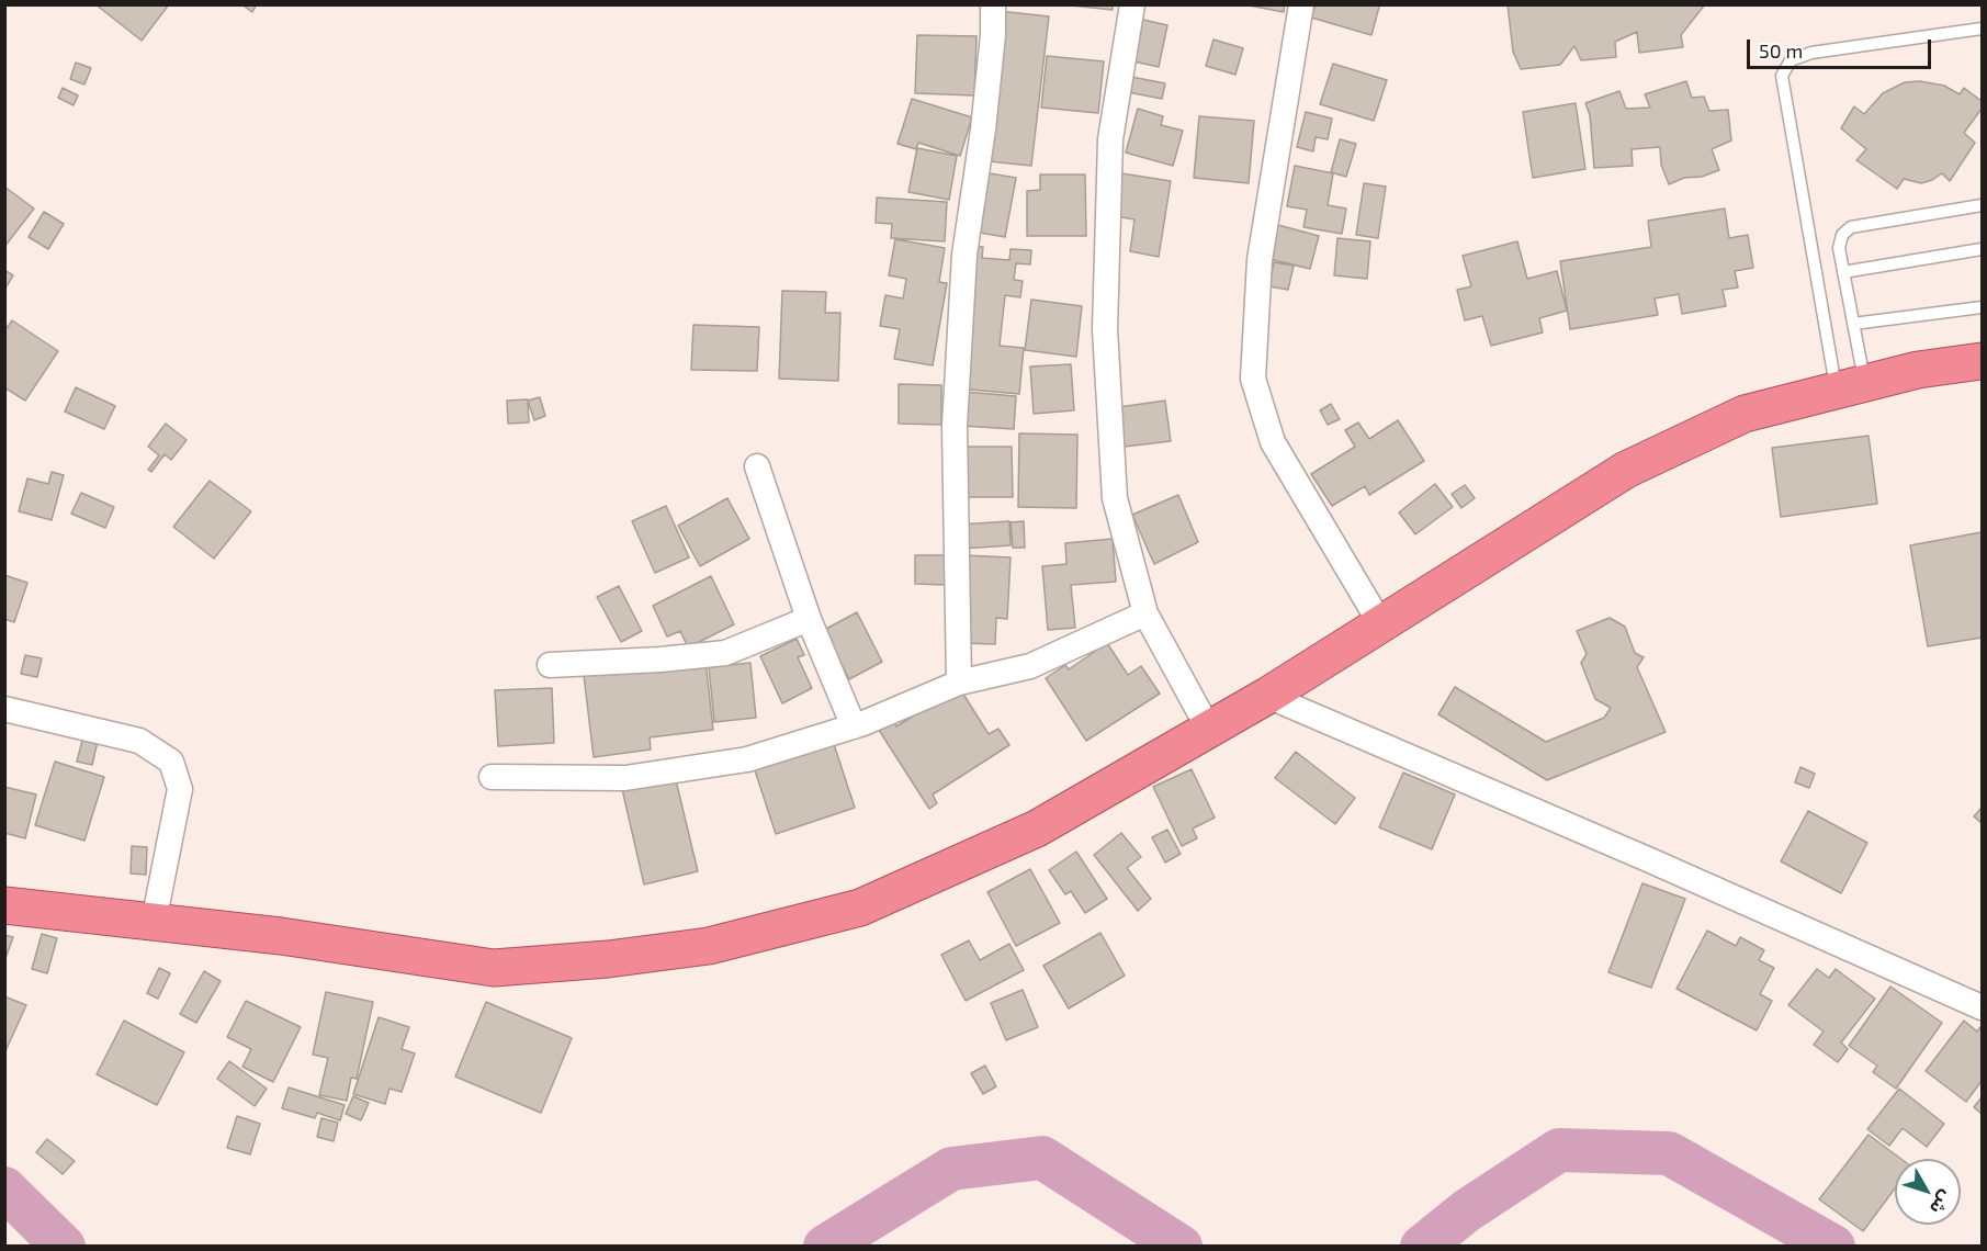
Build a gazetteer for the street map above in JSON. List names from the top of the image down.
{
  "scale_bar": "50 m",
  "north": "bottom right"
}
